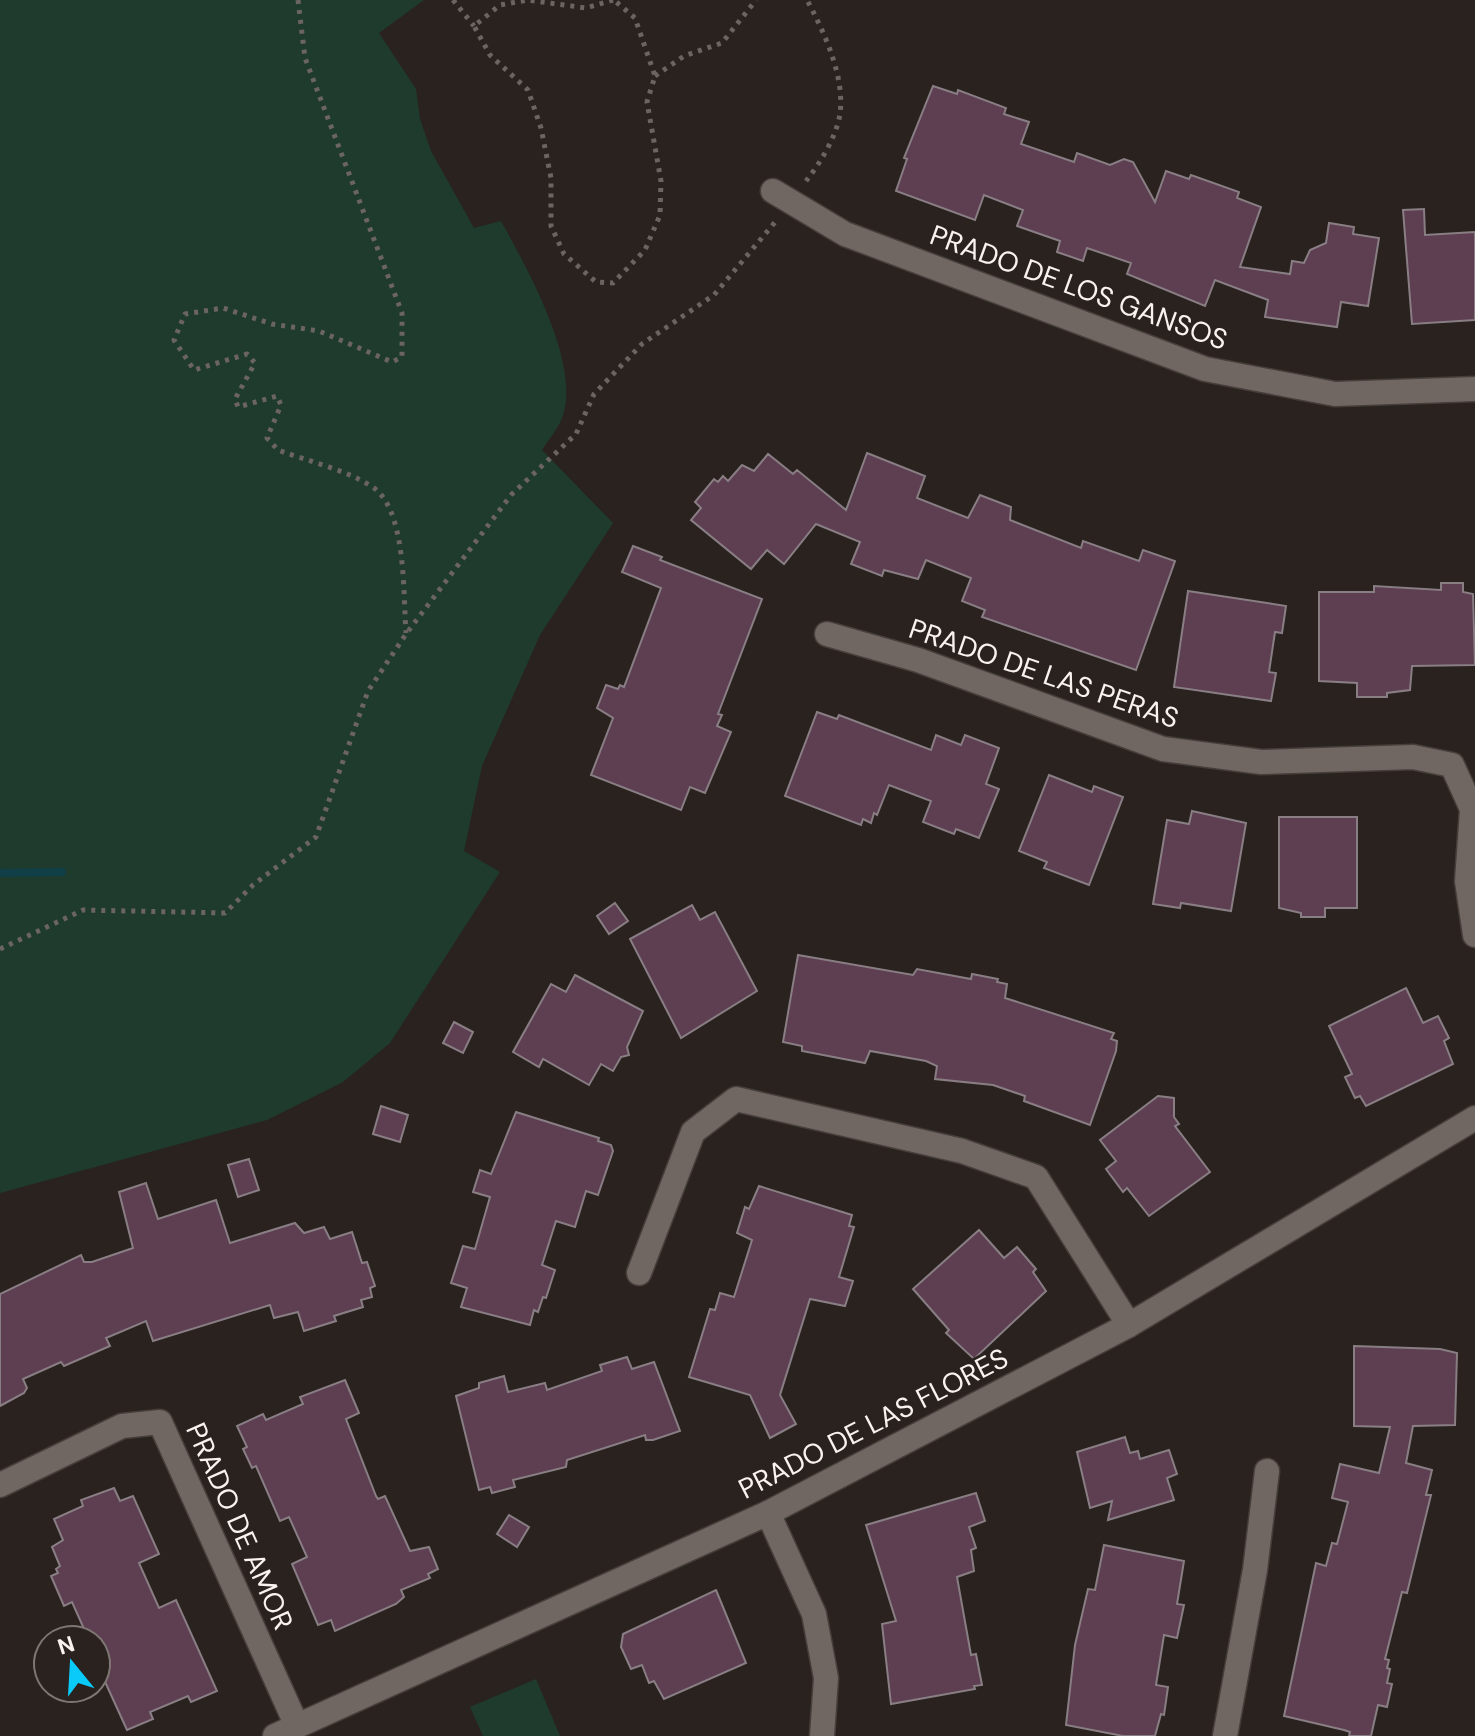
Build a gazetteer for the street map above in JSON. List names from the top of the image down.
{
  "streets": {
    "street": [
      "PRADO DE LOS GANSOS",
      "PRADO DE LAS PERAS",
      "PRADO DE LAS FLORES",
      "PRADO DE AMOR"
    ]
  },
  "crossings": [
    ["PRADO DE LAS FLORES", "PRADO DE AMOR"]
  ],
  "north": "top"
}
